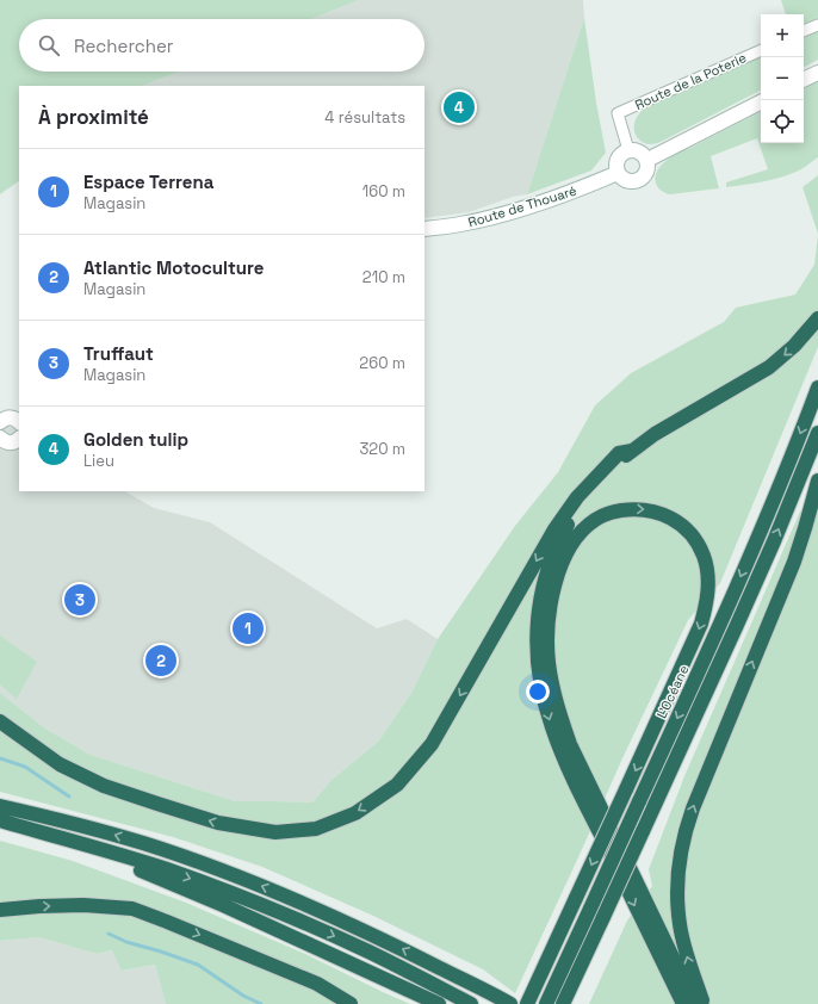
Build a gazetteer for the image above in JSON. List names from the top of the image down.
{
  "streets": {
    "highway": ["L’Océane"],
    "main road": ["Route de Thouaré"],
    "street": ["Route de la Poterie"]
  },
  "crossings": [
    ["Route de la Poterie", "Route de Thouaré"]
  ],
  "page": {
    "map_buttons": ["+", "−"],
    "search": "Rechercher",
    "heading": ["À proximité", "4 résultats"],
    "pins": [
      "4",
      "3",
      "1",
      "2"
    ],
    "list": [
      {
        "mark": "1",
        "name": "Espace Terrena",
        "note": "Magasin",
        "value": "160 m"
      },
      {
        "mark": "2",
        "name": "Atlantic Motoculture",
        "note": "Magasin",
        "value": "210 m"
      },
      {
        "mark": "3",
        "name": "Truffaut",
        "note": "Magasin",
        "value": "260 m"
      },
      {
        "mark": "4",
        "name": "Golden tulip",
        "note": "Lieu",
        "value": "320 m"
      }
    ]
  }
}
